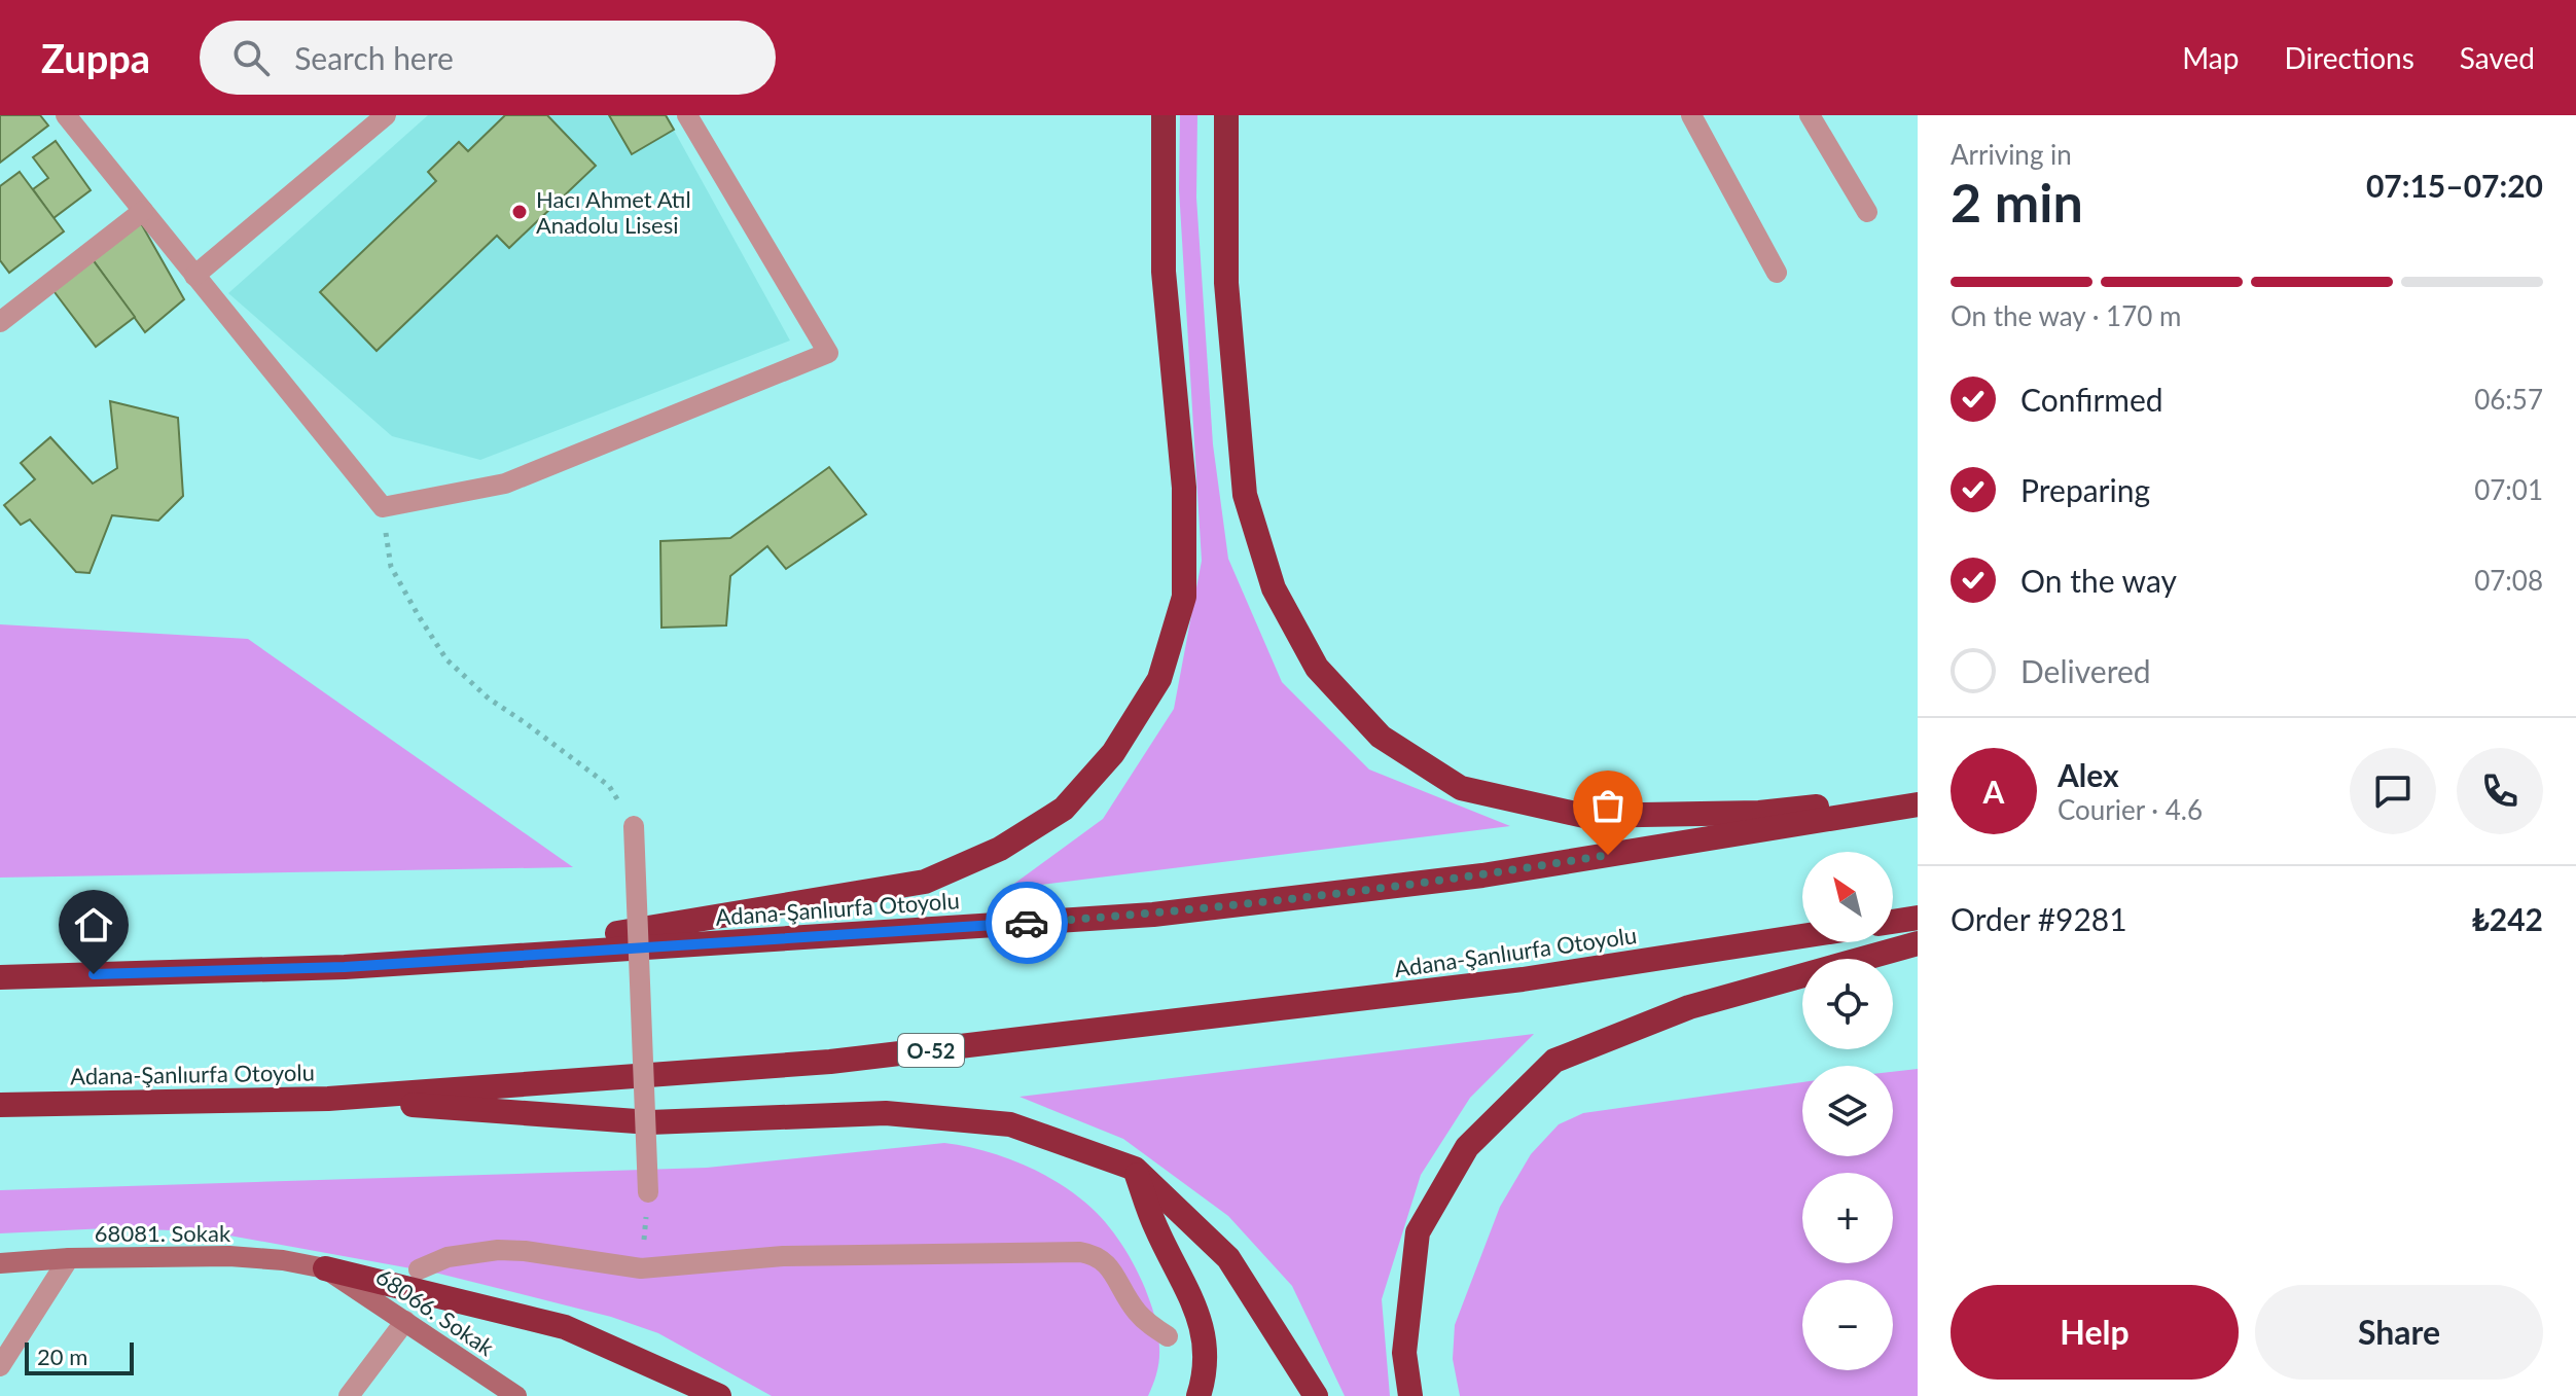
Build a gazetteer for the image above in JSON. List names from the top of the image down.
{
  "streets": {
    "highway": ["Adana-Şanlıurfa Otoyolu", "O-52"],
    "main road": ["68081. Sokak", "68066. Sokak"]
  },
  "crossings": [
    ["68081. Sokak", "68066. Sokak"]
  ],
  "places": ["Hacı Ahmet Atıl Anadolu Lisesi"],
  "scale_bar": "20 m",
  "north": "top left",
  "page": {
    "header": "Zuppa",
    "search": "Search here",
    "nav": ["Map", "Directions", "Saved"],
    "heading": ["2 min", "Arriving in", "07:15–07:20"],
    "panel": [
      "Alex",
      "Courier · 4.6",
      "Order #9281",
      "₺242"
    ],
    "bar": "On the way · 170 m",
    "list": [
      ["Confirmed", "06:57"],
      ["Preparing", "07:01"],
      ["On the way", "07:08"],
      "Delivered"
    ],
    "round": "A",
    "map_buttons": ["+", "−"],
    "buttons": ["Help", "Share"],
    "scale": "20 m"
  }
}
